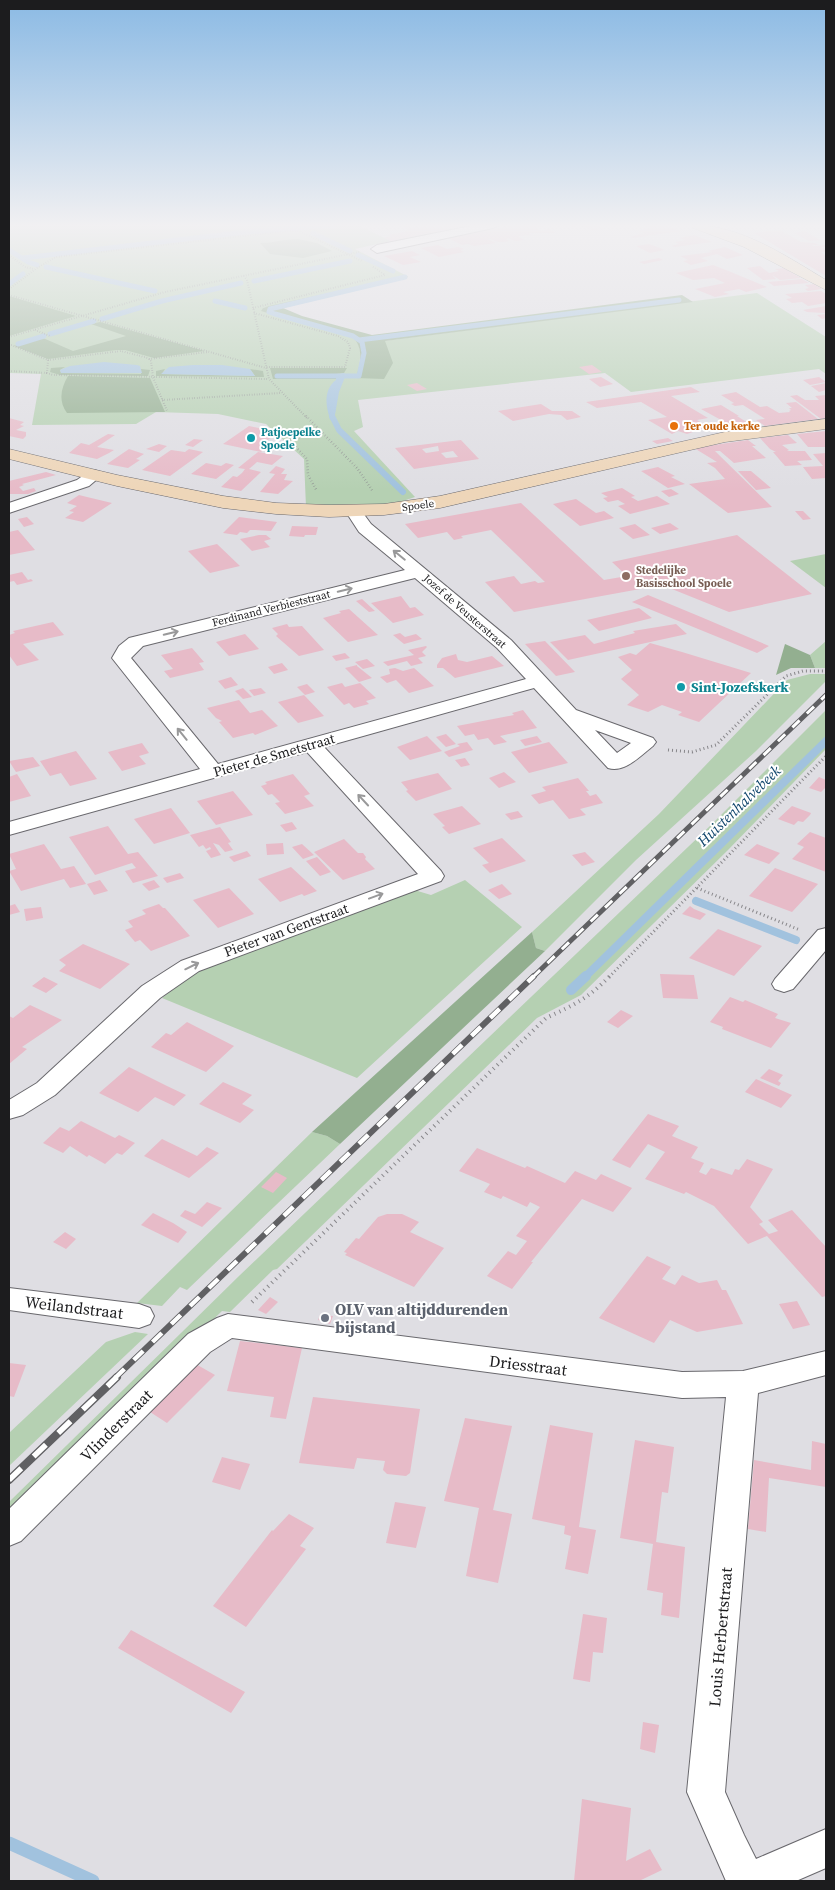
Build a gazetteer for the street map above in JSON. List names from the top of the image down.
{
  "streets": {
    "street": [
      "Spoele",
      "Ferdinand Verbieststraat",
      "Jozef de Veusterstraat",
      "Pieter de Smetstraat",
      "Pieter van Gentstraat",
      "Weilandstraat",
      "Driesstraat",
      "Vlinderstraat",
      "Louis Herbertstraat"
    ]
  },
  "crossings": [
    ["Spoele", "Jozef de Veusterstraat"],
    ["Ferdinand Verbieststraat", "Jozef de Veusterstraat"],
    ["Ferdinand Verbieststraat", "Pieter de Smetstraat"],
    ["Jozef de Veusterstraat", "Pieter de Smetstraat"],
    ["Pieter de Smetstraat", "Pieter van Gentstraat"],
    ["Driesstraat", "Vlinderstraat"],
    ["Driesstraat", "Louis Herbertstraat"]
  ],
  "water": ["Huistenhalvebeek"],
  "places": [
    "Ter oude kerke",
    "Patjoepelke Spoele",
    "Stedelijke Basisschool Spoele",
    "Sint-Jozefskerk",
    "OLV van altijddurenden bijstand"
  ]
}
